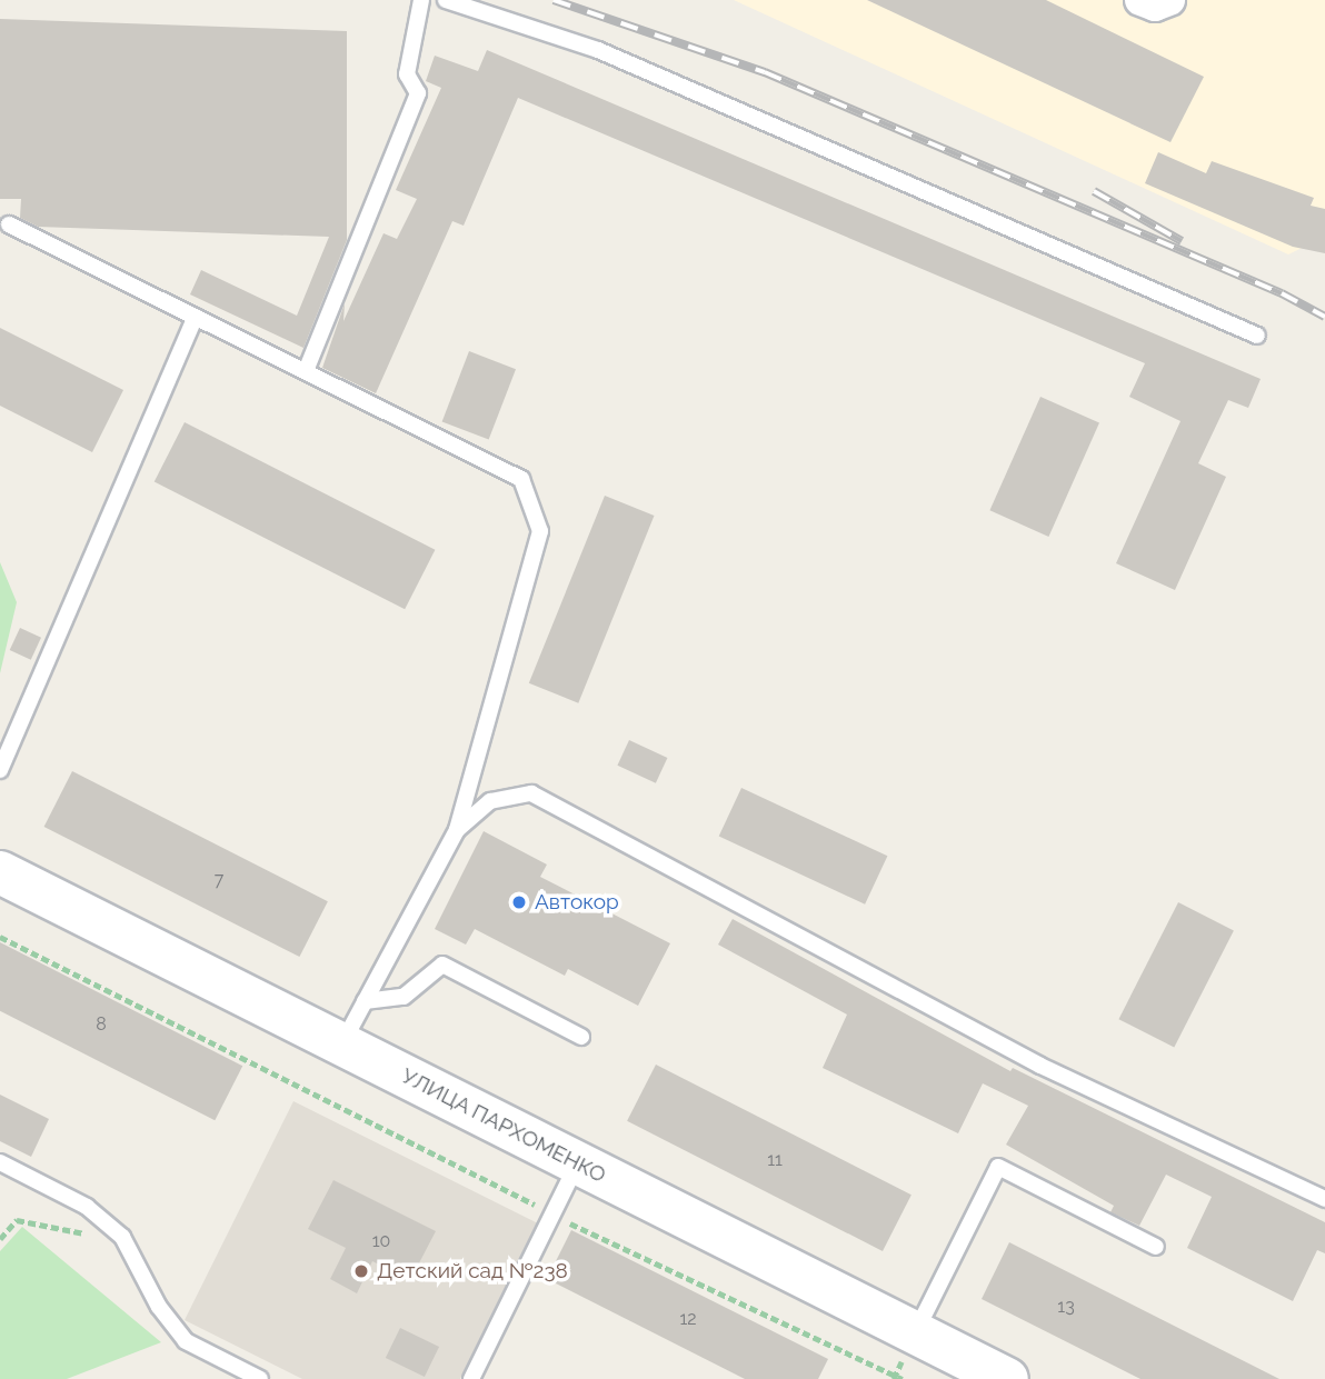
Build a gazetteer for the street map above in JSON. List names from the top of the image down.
{
  "streets": {
    "street": ["УЛИЦА ПАРХОМЕНКО"]
  },
  "places": ["Автокор", "Детский сад №238"],
  "house_numbers": [
    "7",
    "8",
    "11",
    "10",
    "13",
    "12"
  ]
}
